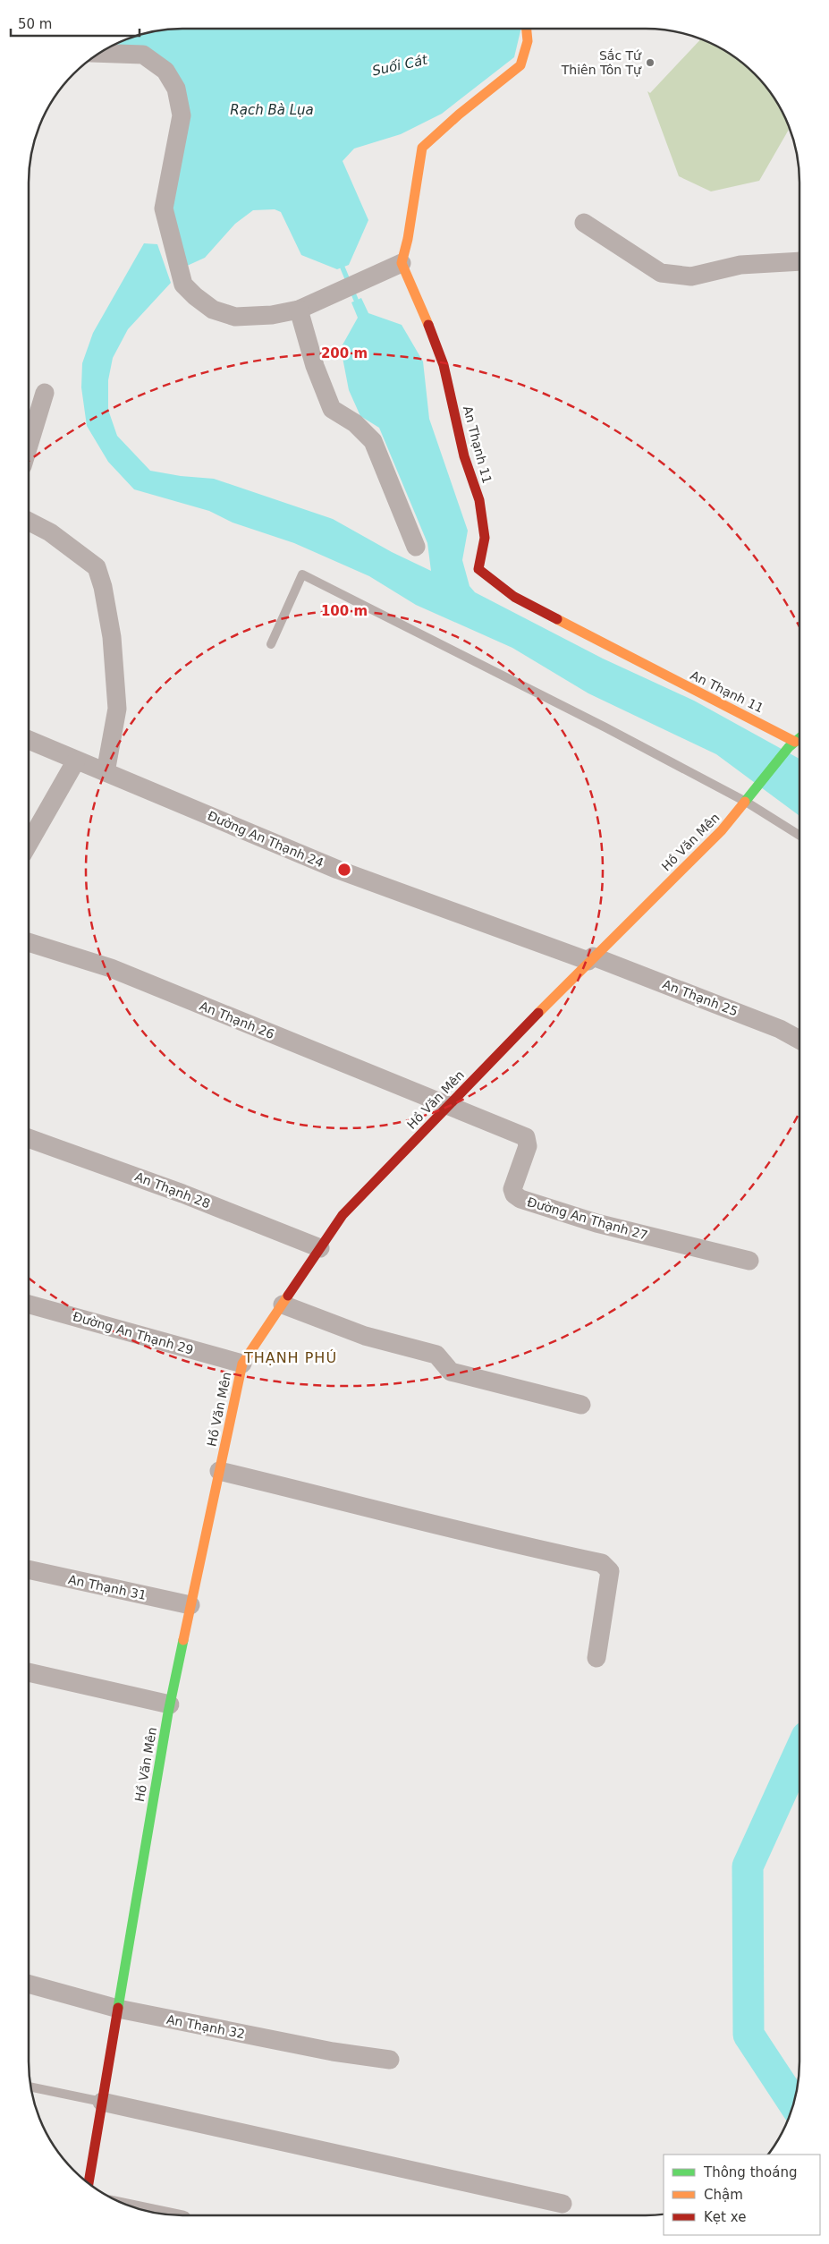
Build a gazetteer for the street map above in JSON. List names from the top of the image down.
{
  "streets": {
    "street": [
      "An Thạnh 11",
      "Đường An Thạnh 24",
      "Hồ Văn Mên",
      "An Thạnh 25",
      "An Thạnh 26",
      "An Thạnh 28",
      "Đường An Thạnh 27",
      "Đường An Thạnh 29",
      "An Thạnh 31",
      "An Thạnh 32"
    ]
  },
  "crossings": [
    ["An Thạnh 11", "Hồ Văn Mên"],
    ["Đường An Thạnh 24", "Hồ Văn Mên"],
    ["Đường An Thạnh 24", "An Thạnh 25"],
    ["Hồ Văn Mên", "An Thạnh 25"],
    ["Hồ Văn Mên", "An Thạnh 26"],
    ["Hồ Văn Mên", "An Thạnh 28"],
    ["Hồ Văn Mên", "Đường An Thạnh 27"],
    ["Hồ Văn Mên", "Đường An Thạnh 29"],
    ["Hồ Văn Mên", "An Thạnh 31"],
    ["Hồ Văn Mên", "An Thạnh 32"],
    ["An Thạnh 26", "Đường An Thạnh 27"]
  ],
  "districts": ["THẠNH PHÚ"],
  "water": ["Suối Cát", "Rạch Bà Lụa"],
  "places": ["Sắc Tứ Thiên Tôn Tự"],
  "legend": ["Thông thoáng", "Chậm", "Kẹt xe"],
  "scale_bar": "50 m",
  "rings": ["200 m", "100 m"]
}
